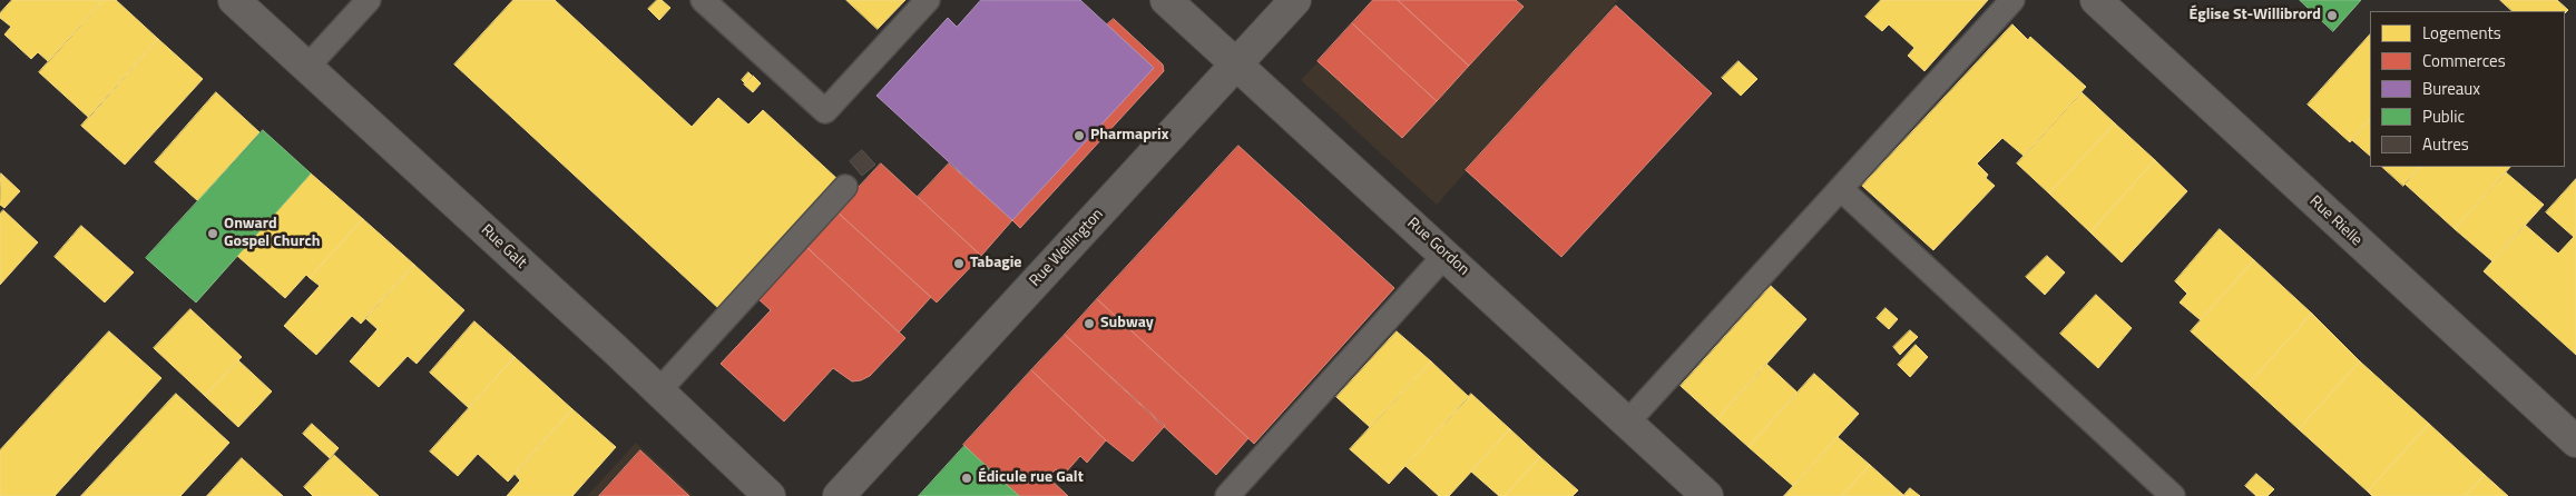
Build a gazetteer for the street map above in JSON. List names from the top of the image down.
{
  "streets": {
    "main road": [
      "Rue Rielle",
      "Rue Galt",
      "Rue Gordon",
      "Rue Wellington"
    ]
  },
  "crossings": [
    ["Rue Gordon", "Rue Wellington"]
  ],
  "places": [
    "Église St-Willibrord",
    "Pharmaprix",
    "Onward Gospel Church",
    "Tabagie",
    "Subway",
    "Édicule rue Galt"
  ],
  "legend": [
    "Logements",
    "Commerces",
    "Bureaux",
    "Public",
    "Autres"
  ]
}
